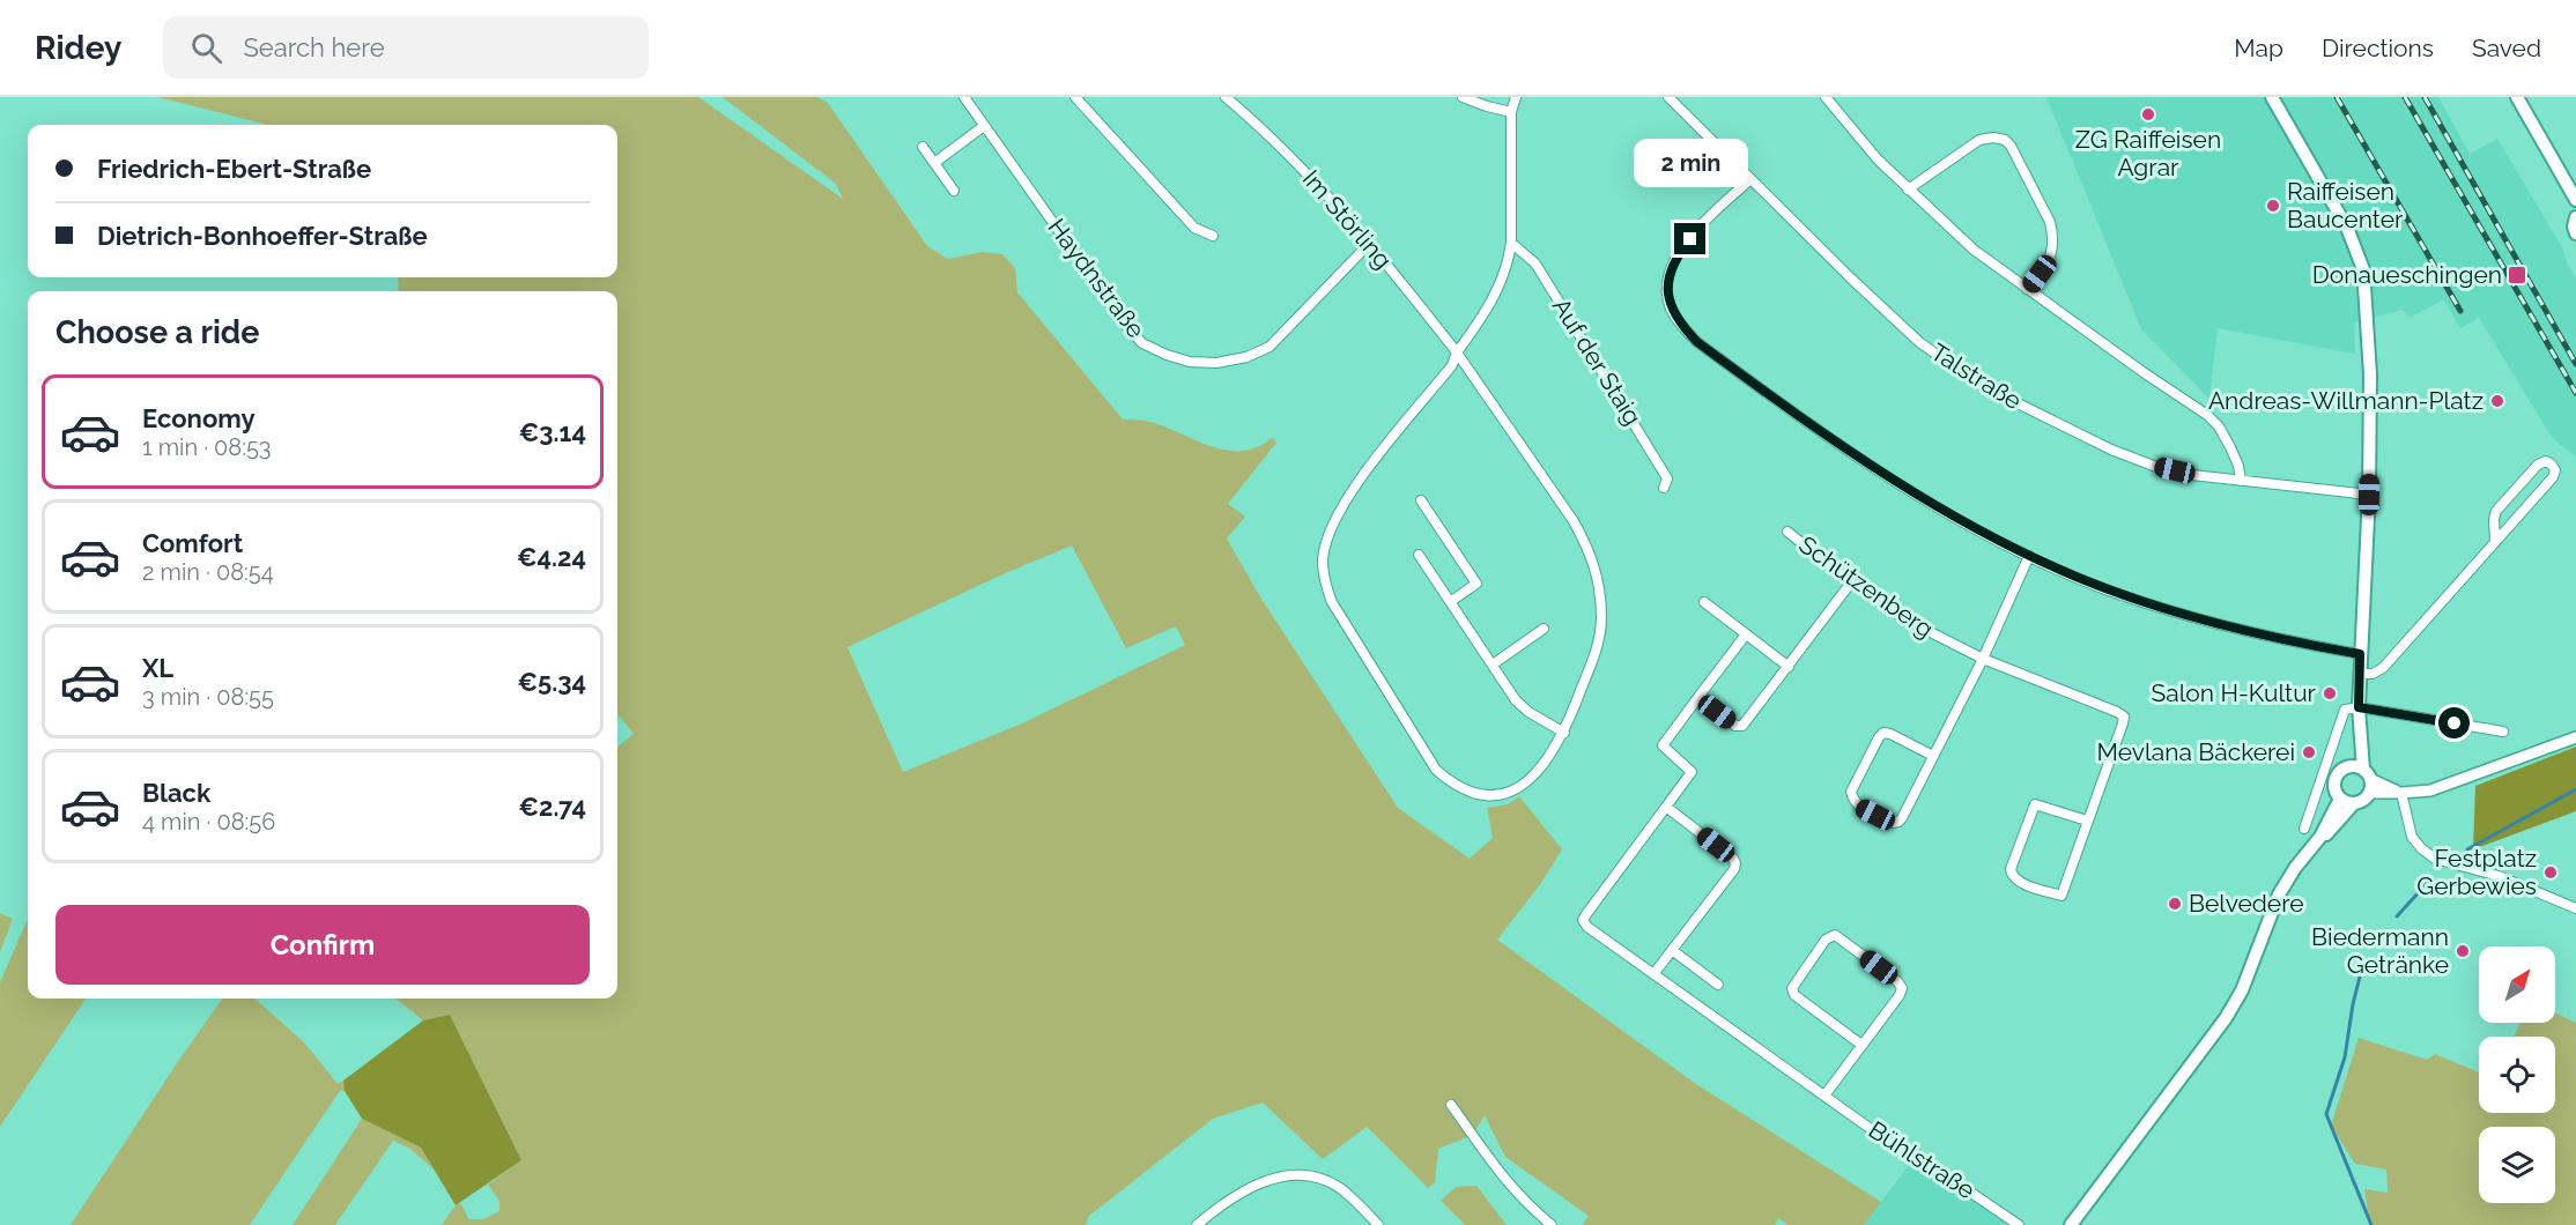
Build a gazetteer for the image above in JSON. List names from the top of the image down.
{
  "streets": {
    "street": [
      "Im Störling",
      "Haydnstraße",
      "Auf der Staig",
      "Talstraße",
      "Schützenberg",
      "Bühlstraße"
    ]
  },
  "crossings": [
    ["Im Störling", "Haydnstraße"],
    ["Im Störling", "Auf der Staig"]
  ],
  "places": {
    "other": [
      "ZG Raiffeisen Agrar",
      "Raiffeisen Baucenter",
      "Andreas-Willmann-Platz",
      "Salon H-Kultur",
      "Mevlana Bäckerei",
      "Festplatz Gerbewies",
      "Belvedere",
      "Biedermann Getränke"
    ],
    "transit": ["Donaueschingen"]
  },
  "north": "top right",
  "page": {
    "header": "Ridey",
    "search": "Search here",
    "nav": ["Map", "Directions", "Saved"],
    "banner": ["Friedrich-Ebert-Straße", "Dietrich-Bonhoeffer-Straße"],
    "bubble": "2 min",
    "heading": "Choose a ride",
    "list": [
      {
        "name": "Economy",
        "note": "1 min · 08:53",
        "value": "€3.14"
      },
      {
        "name": "Comfort",
        "note": "2 min · 08:54",
        "value": "€4.24"
      },
      {
        "name": "XL",
        "note": "3 min · 08:55",
        "value": "€5.34"
      },
      {
        "name": "Black",
        "note": "4 min · 08:56",
        "value": "€2.74"
      }
    ],
    "buttons": "Confirm"
  }
}
